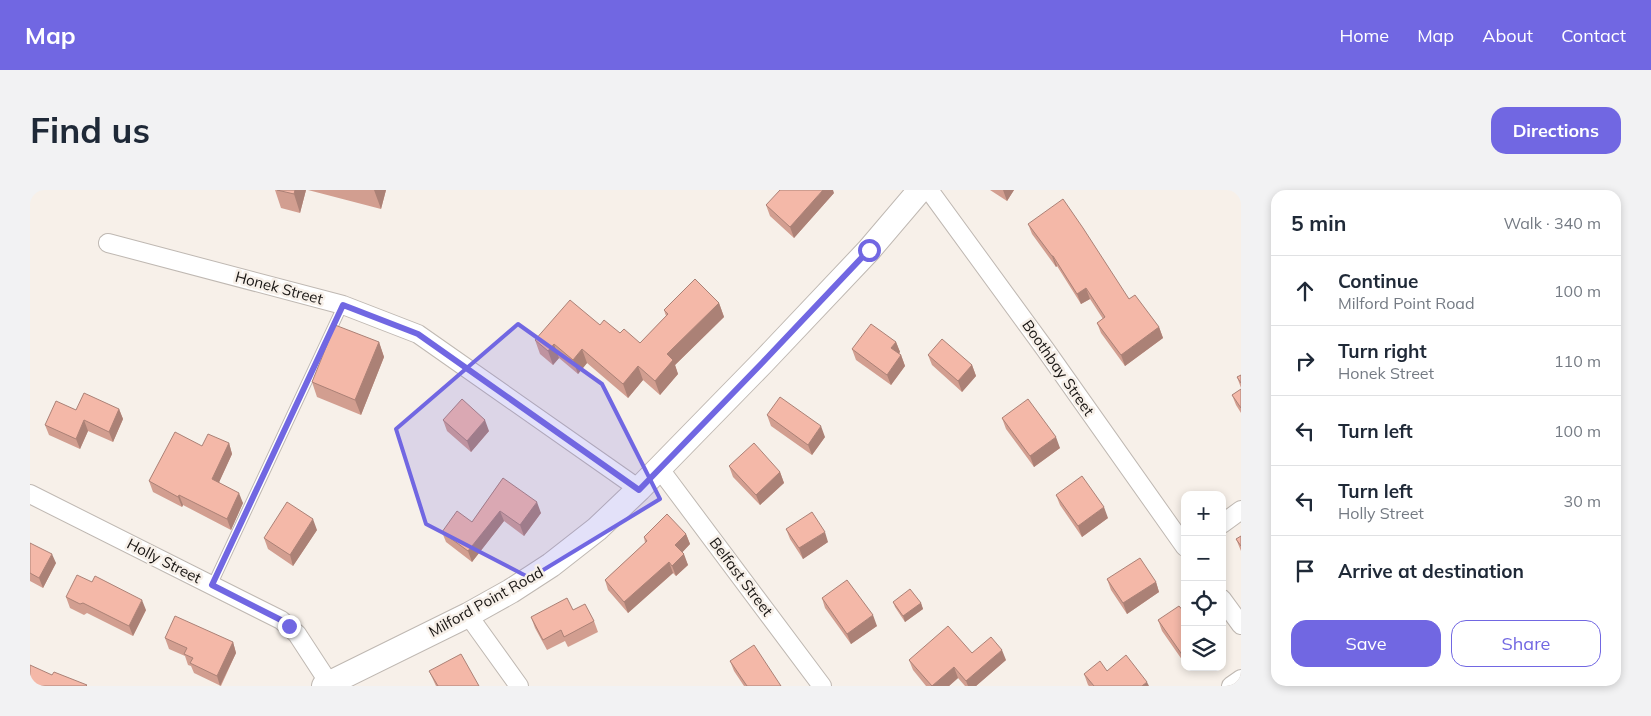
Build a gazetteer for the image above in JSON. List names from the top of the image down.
{
  "streets": {
    "main road": ["Milford Point Road"],
    "street": [
      "Honek Street",
      "Boothbay Street",
      "Holly Street",
      "Belfast Street"
    ]
  },
  "crossings": [
    ["Honek Street", "Milford Point Road"],
    ["Holly Street", "Milford Point Road"],
    ["Belfast Street", "Milford Point Road"]
  ],
  "page": {
    "header": "Map",
    "nav": [
      "Home",
      "Map",
      "About",
      "Contact"
    ],
    "buttons": [
      "Directions",
      ["Save", "Share"]
    ],
    "title": "Find us",
    "heading": ["5 min", "Walk · 340 m"],
    "list": [
      ["Continue", "Milford Point Road", "100 m"],
      ["Turn right", "Honek Street", "110 m"],
      ["Turn left", "100 m"],
      ["Turn left", "Holly Street", "30 m"],
      "Arrive at destination"
    ],
    "map_buttons": ["+", "−"]
  }
}
